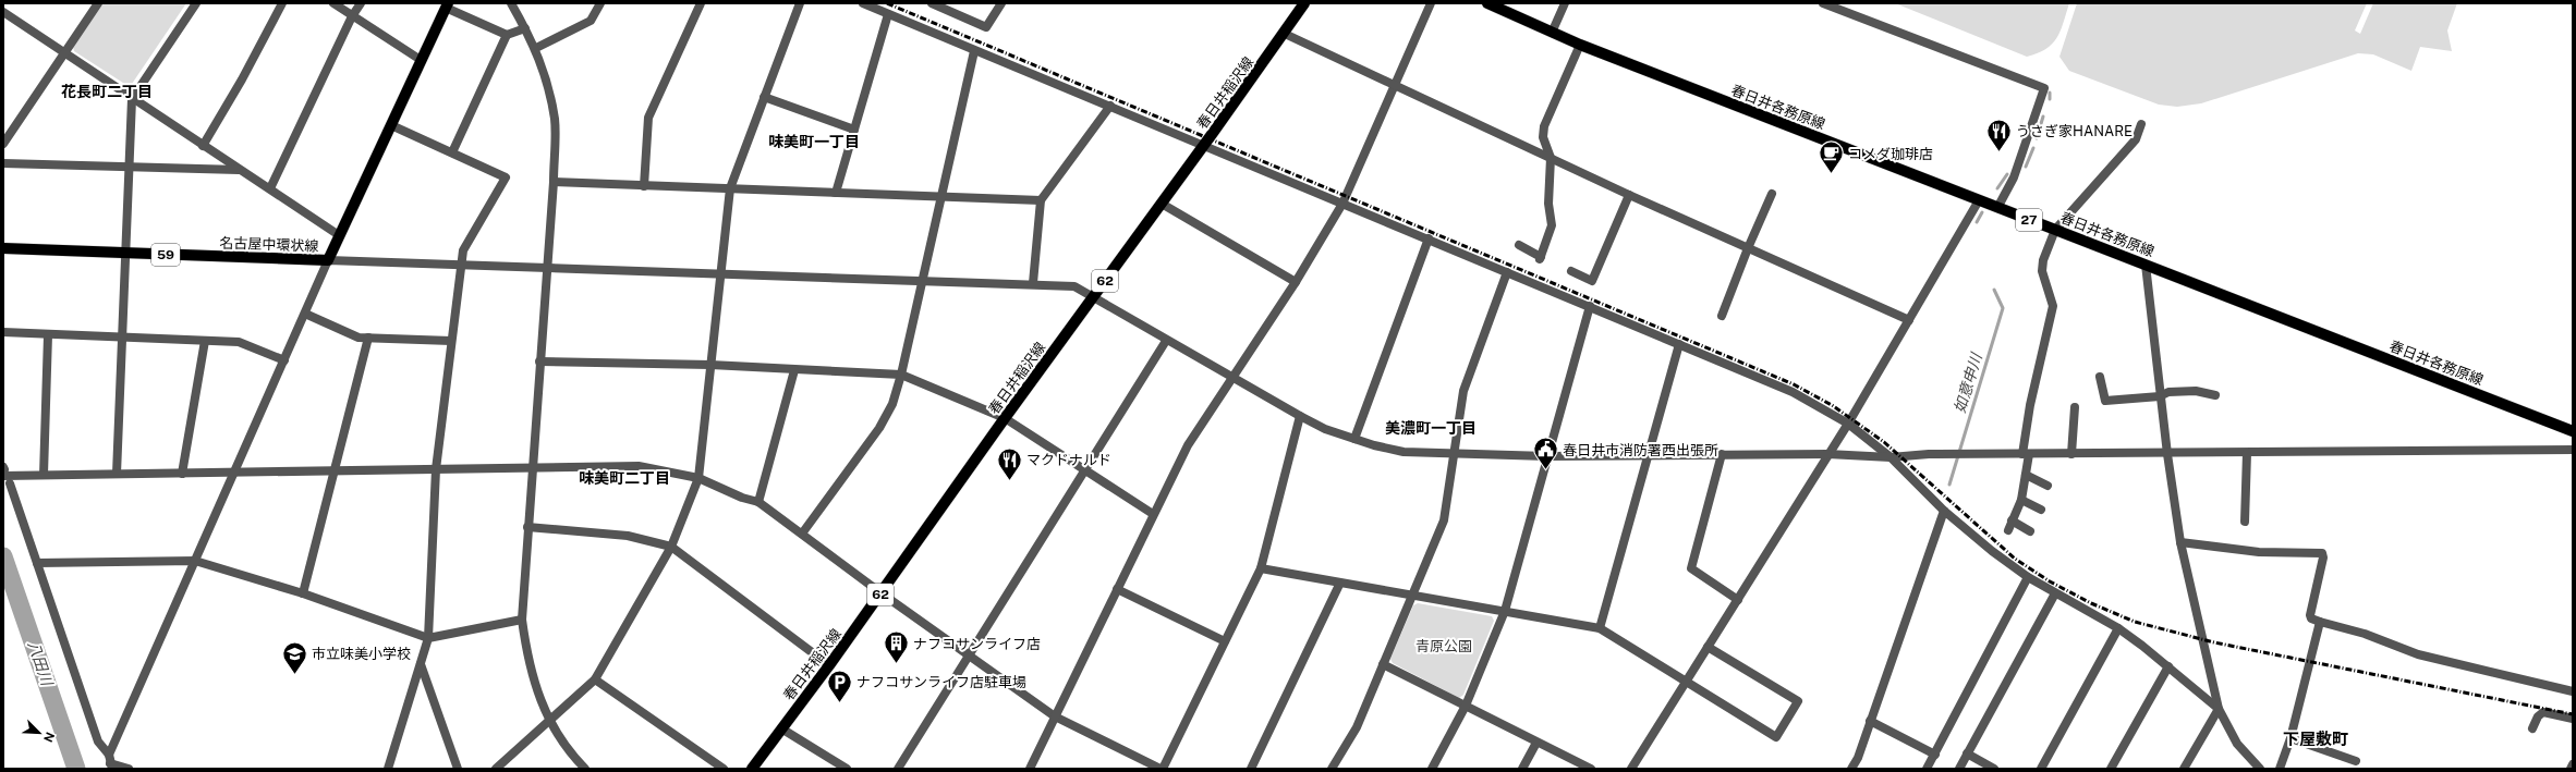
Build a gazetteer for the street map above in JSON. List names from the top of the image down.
{
  "streets": {
    "main road": [
      "春日井稲沢線",
      "春日井各務原線",
      "27",
      "名古屋中環状線",
      "59",
      "62"
    ]
  },
  "districts": [
    "花長町二丁目",
    "味美町一丁目",
    "美濃町一丁目",
    "味美町二丁目",
    "下屋敷町"
  ],
  "water": ["如意申川", "八田川"],
  "parks": ["青原公園"],
  "places": {
    "restaurant": ["うさぎ家HANARE", "マクドナルド"],
    "cafe": ["コメダ珈琲店"],
    "public building": ["春日井市消防署西出張所"],
    "building": ["ナフコサンライフ店"],
    "school or university": ["市立味美小学校"],
    "parking": ["ナフコサンライフ店駐車場"]
  },
  "north": "bottom right"
}
